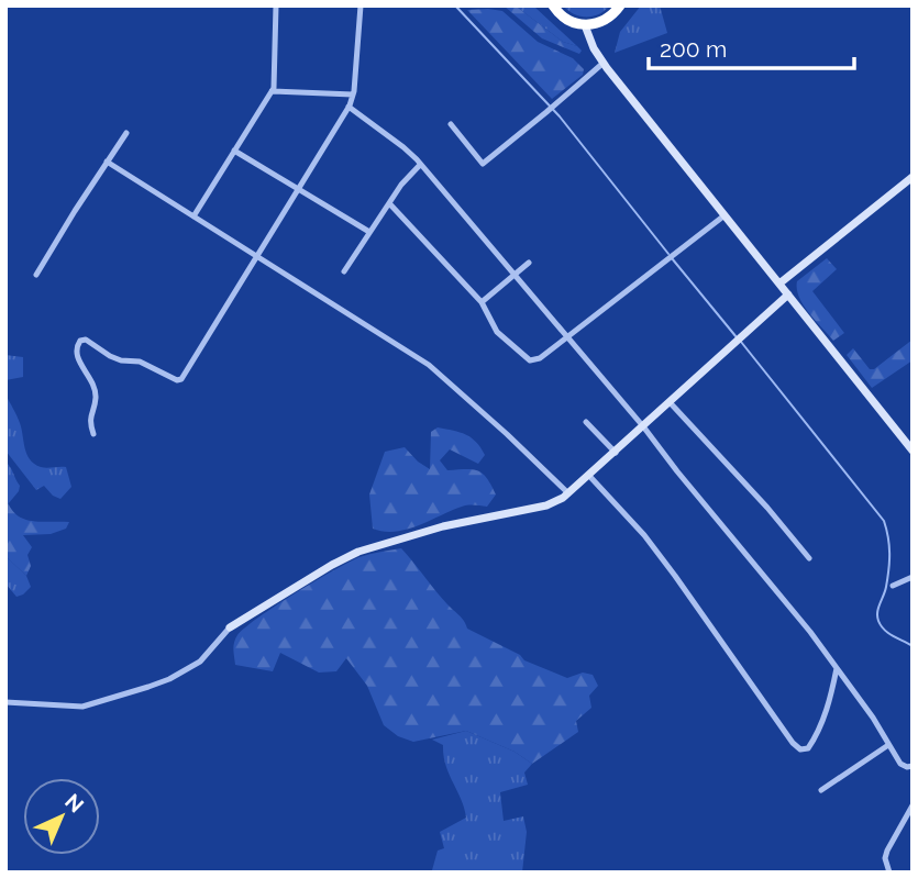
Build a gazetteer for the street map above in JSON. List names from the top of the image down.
{
  "scale_bar": "200 m",
  "north": "top right"
}
